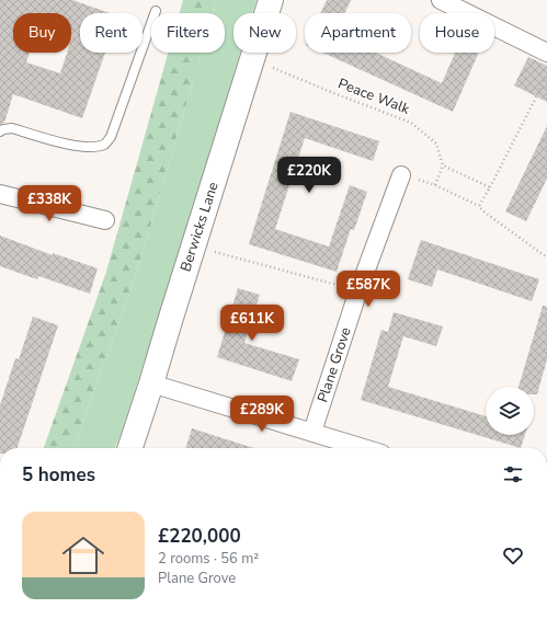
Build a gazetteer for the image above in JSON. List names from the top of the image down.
{
  "streets": {
    "street": ["Berwicks Lane", "Plane Grove"],
    "path": ["Peace Walk"]
  },
  "crossings": [
    ["Peace Walk", "Berwicks Lane"]
  ],
  "page": {
    "chip": [
      "Buy",
      "Rent",
      "Filters",
      "New",
      "Apartment",
      "House"
    ],
    "price": [
      "£220K",
      "£338K",
      "£587K",
      "£611K",
      "£289K"
    ],
    "heading": "5 homes",
    "list": [
      {
        "name": "£220,000",
        "note": "2 rooms · 56 m² · Plane Grove"
      }
    ]
  }
}
